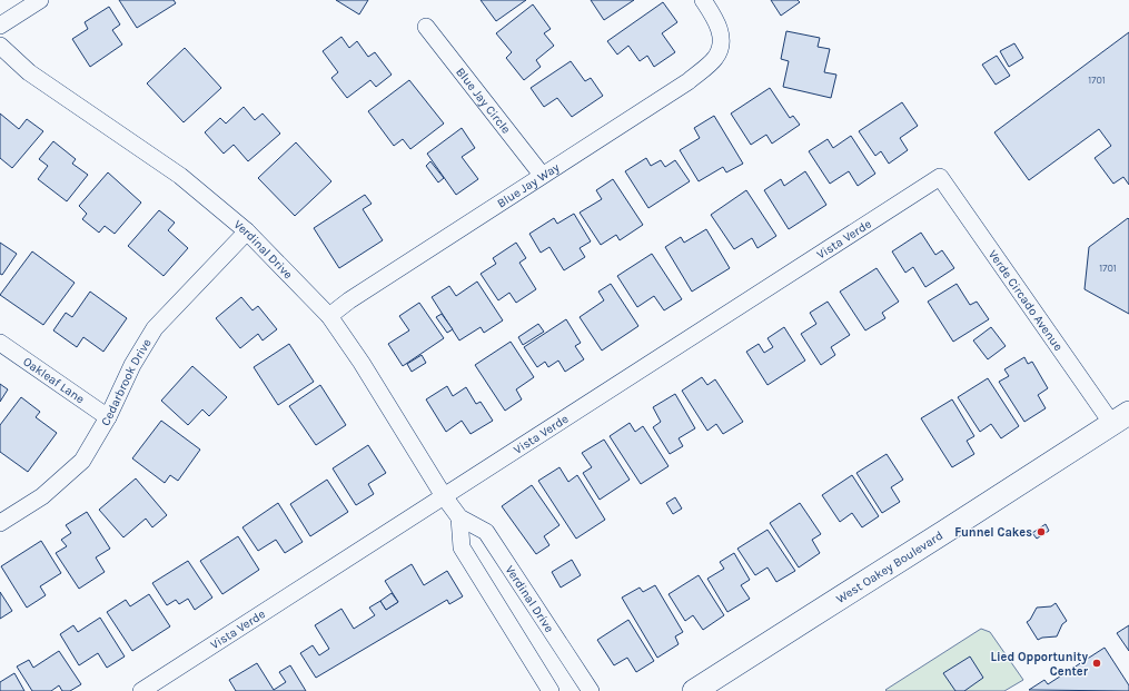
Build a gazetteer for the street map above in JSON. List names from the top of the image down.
{
  "streets": {
    "main road": ["West Oakey Boulevard"],
    "street": [
      "Blue Jay Circle",
      "Blue Jay Way",
      "Vista Verde",
      "Verdinal Drive",
      "Verde Circado Avenue",
      "Oakleaf Lane",
      "Cedarbrook Drive"
    ]
  },
  "crossings": [
    ["Blue Jay Circle", "Blue Jay Way"],
    ["Blue Jay Way", "Verdinal Drive"],
    ["Vista Verde", "Verdinal Drive"],
    ["Vista Verde", "Verde Circado Avenue"],
    ["Verdinal Drive", "Cedarbrook Drive"],
    ["Verde Circado Avenue", "West Oakey Boulevard"],
    ["Oakleaf Lane", "Cedarbrook Drive"]
  ],
  "places": ["Funnel Cakes", "Lied Opportunity Center"],
  "house_numbers": ["1701", "1701"]
}
